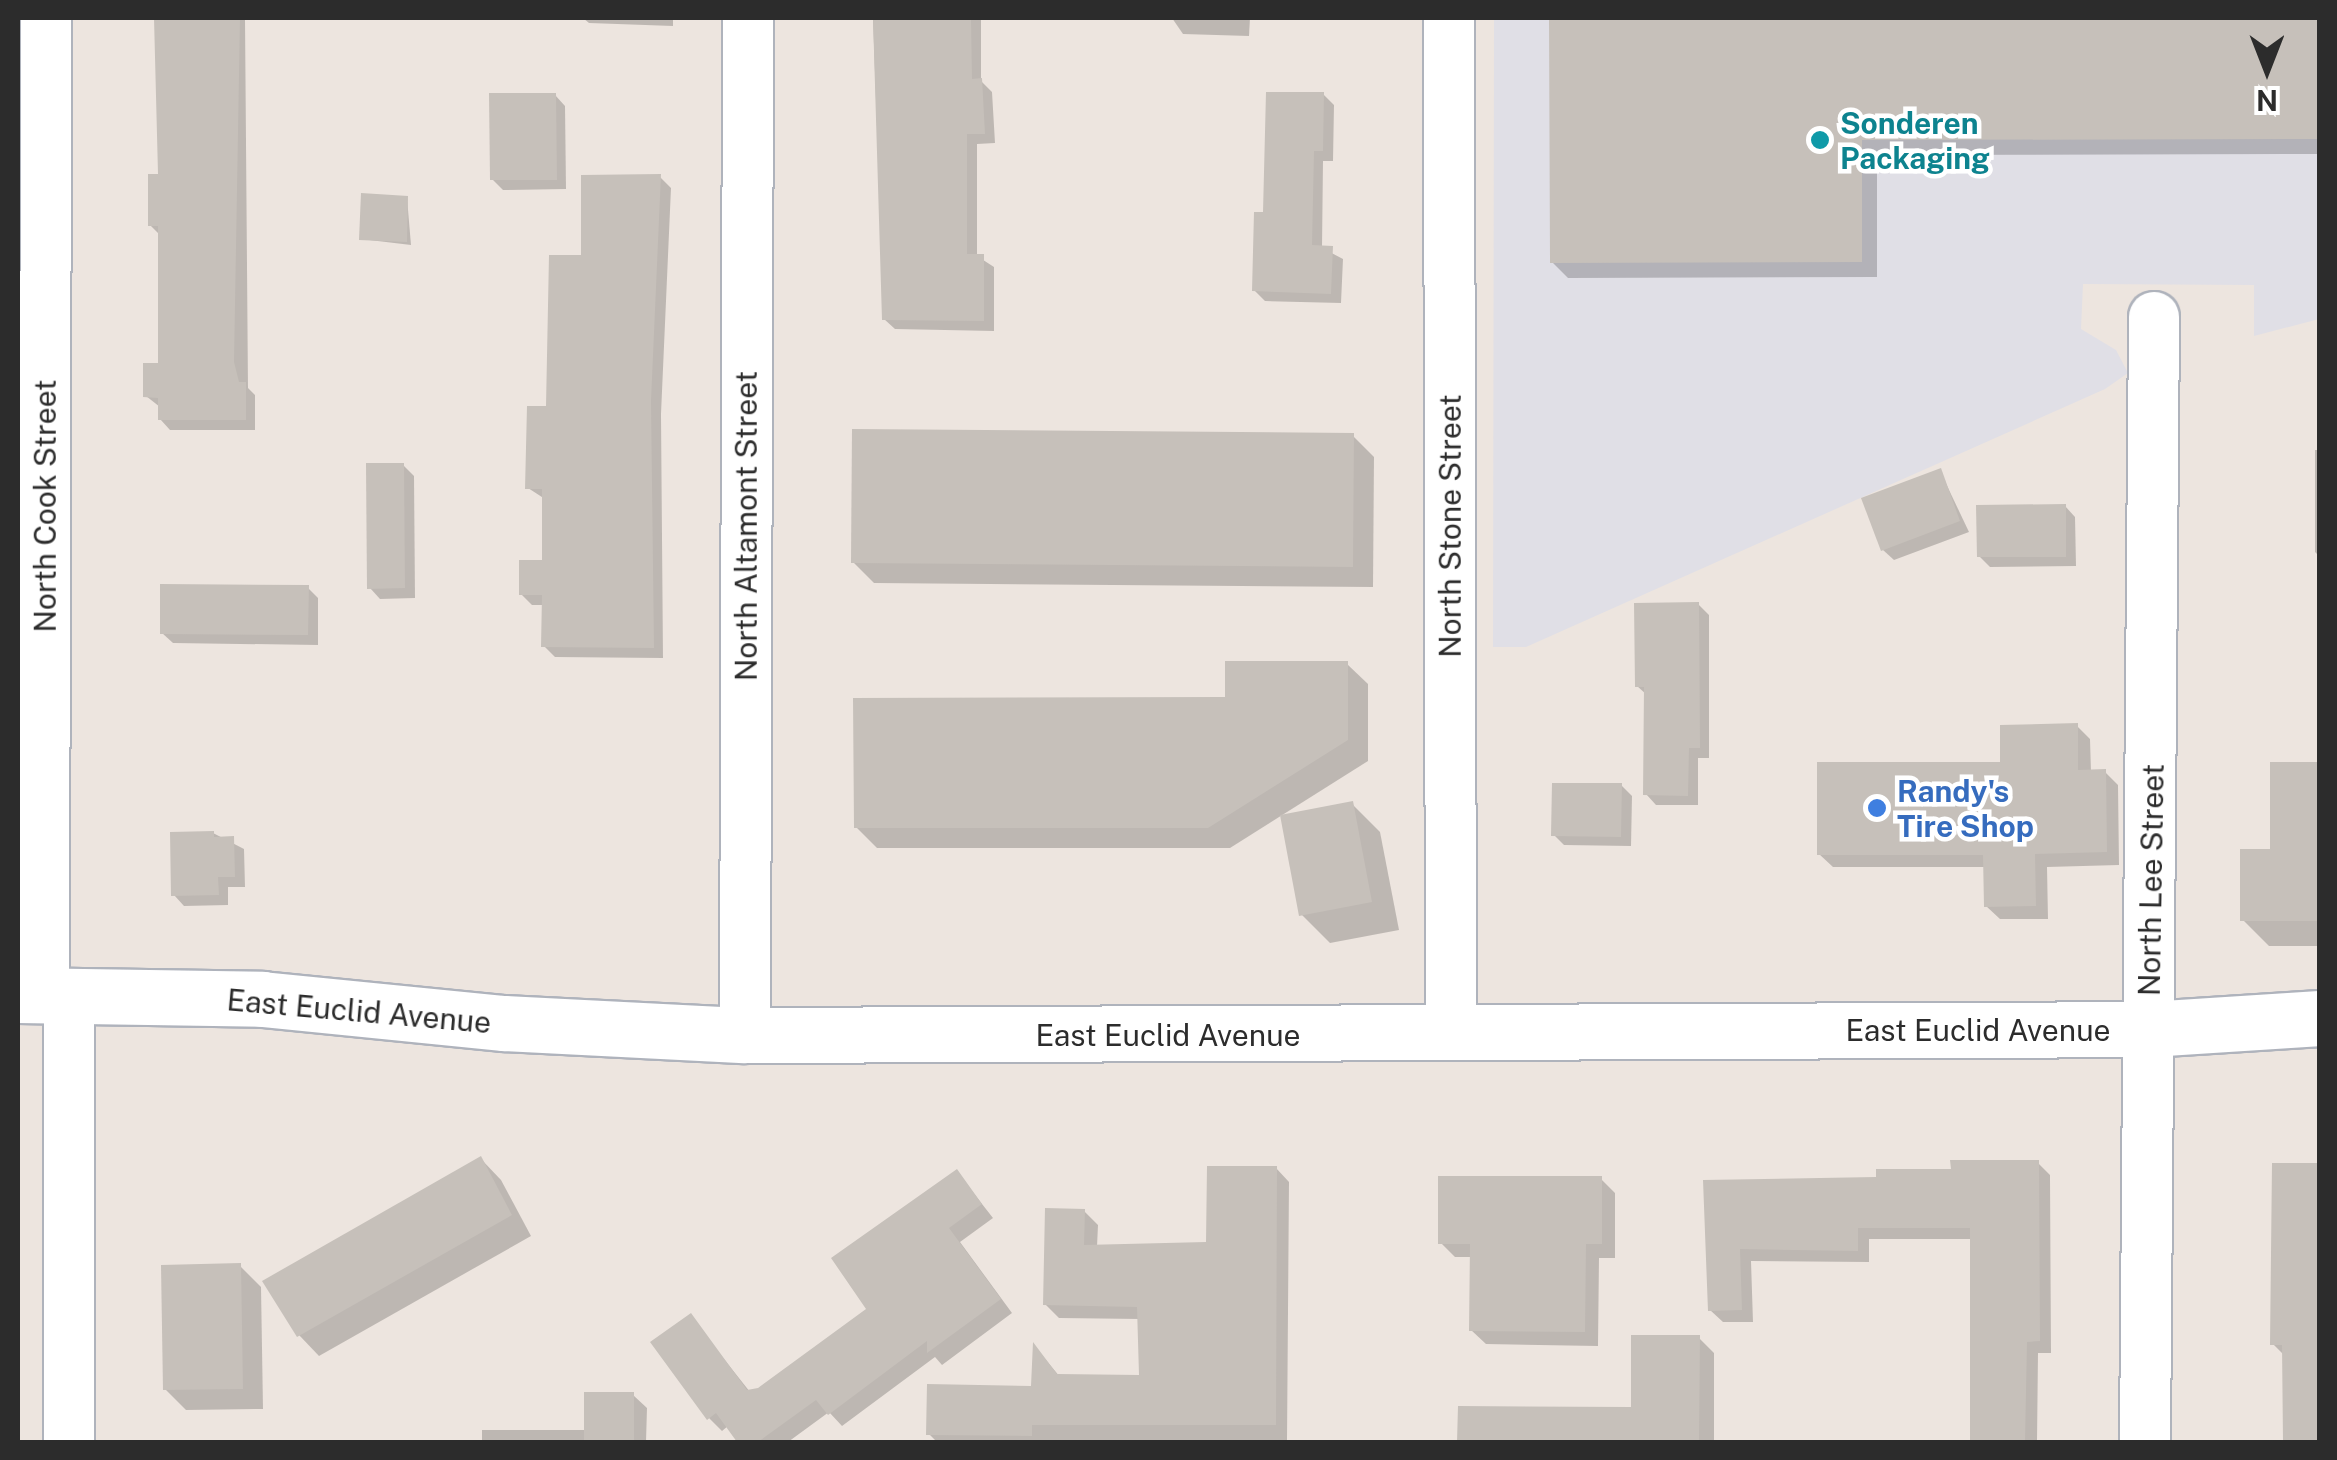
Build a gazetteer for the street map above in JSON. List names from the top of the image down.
{
  "streets": {
    "main road": ["East Euclid Avenue"],
    "street": [
      "North Cook Street",
      "North Altamont Street",
      "North Stone Street",
      "North Lee Street"
    ]
  },
  "crossings": [
    ["North Cook Street", "East Euclid Avenue"],
    ["North Altamont Street", "East Euclid Avenue"],
    ["North Stone Street", "East Euclid Avenue"],
    ["North Lee Street", "East Euclid Avenue"]
  ],
  "places": ["Sonderen Packaging", "Randy's Tire Shop"],
  "north": "bottom"
}
